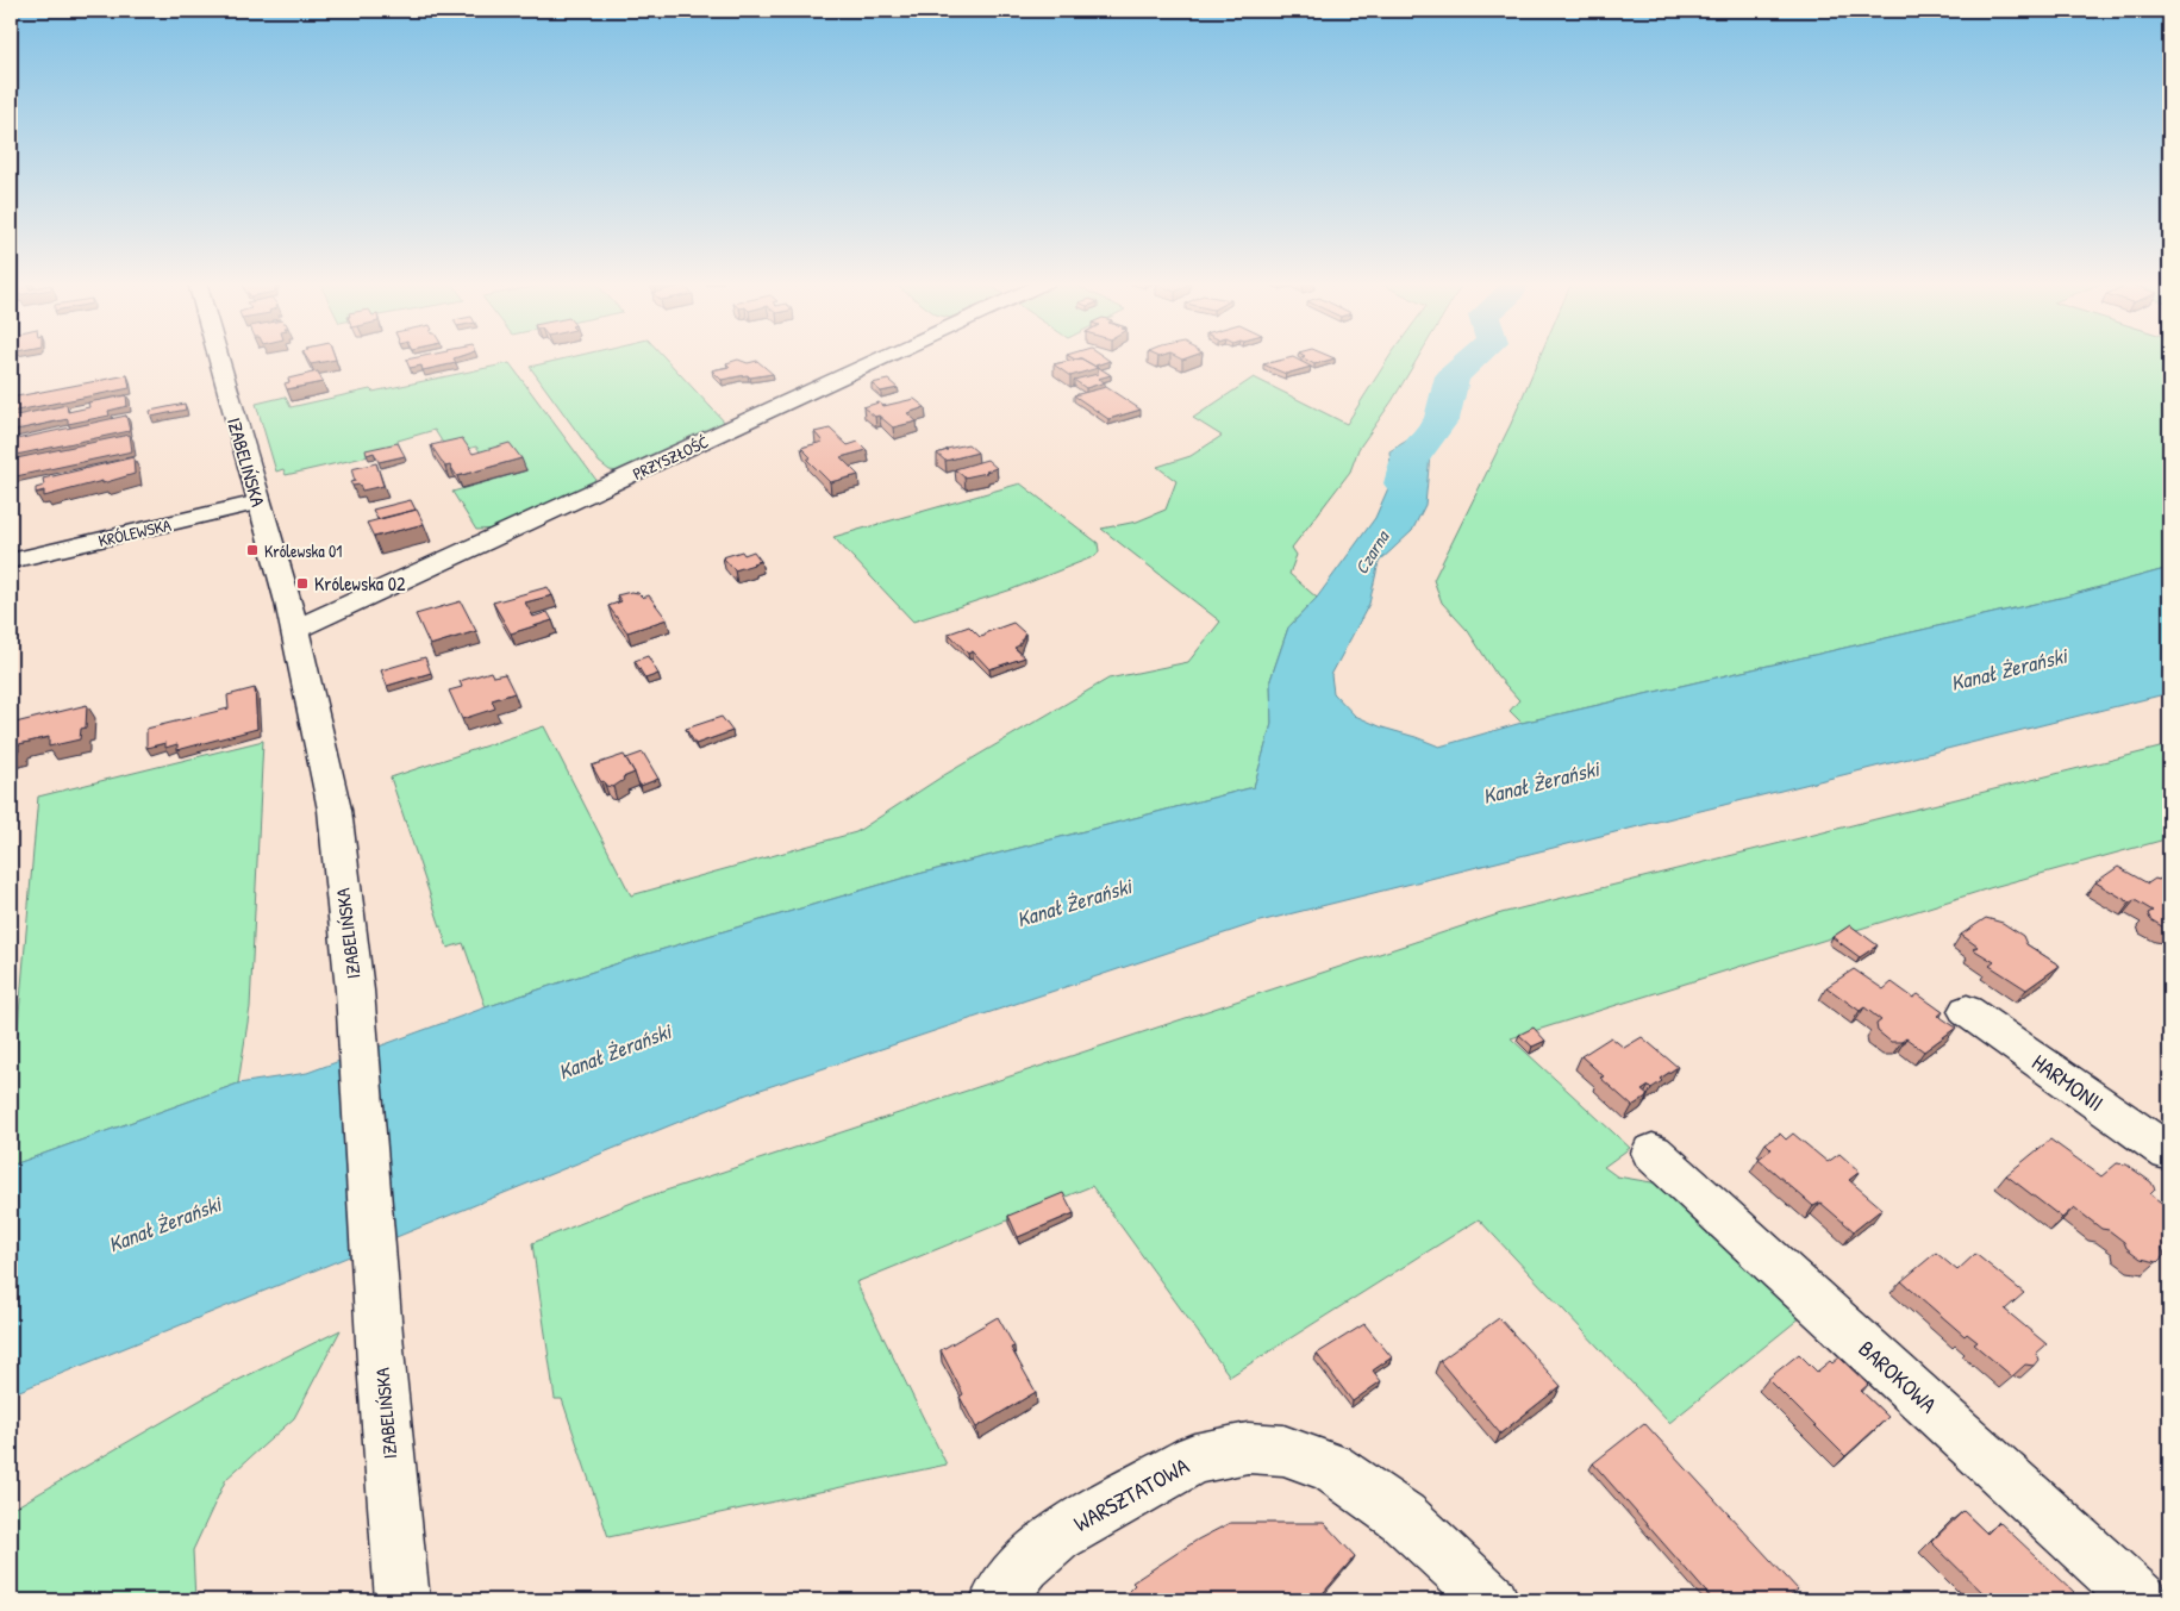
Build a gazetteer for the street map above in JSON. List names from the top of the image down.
{
  "streets": {
    "street": [
      "PRZYSZŁOŚĆ",
      "IZABELIŃSKA",
      "KRÓLEWSKA",
      "HARMONII",
      "BAROKOWA",
      "WARSZTATOWA"
    ]
  },
  "crossings": [
    ["PRZYSZŁOŚĆ", "IZABELIŃSKA"],
    ["IZABELIŃSKA", "KRÓLEWSKA"]
  ],
  "water": ["Czarna", "Kanał Żerański"],
  "places": {
    "transit": ["Królewska 01", "Królewska 02"]
  }
}
